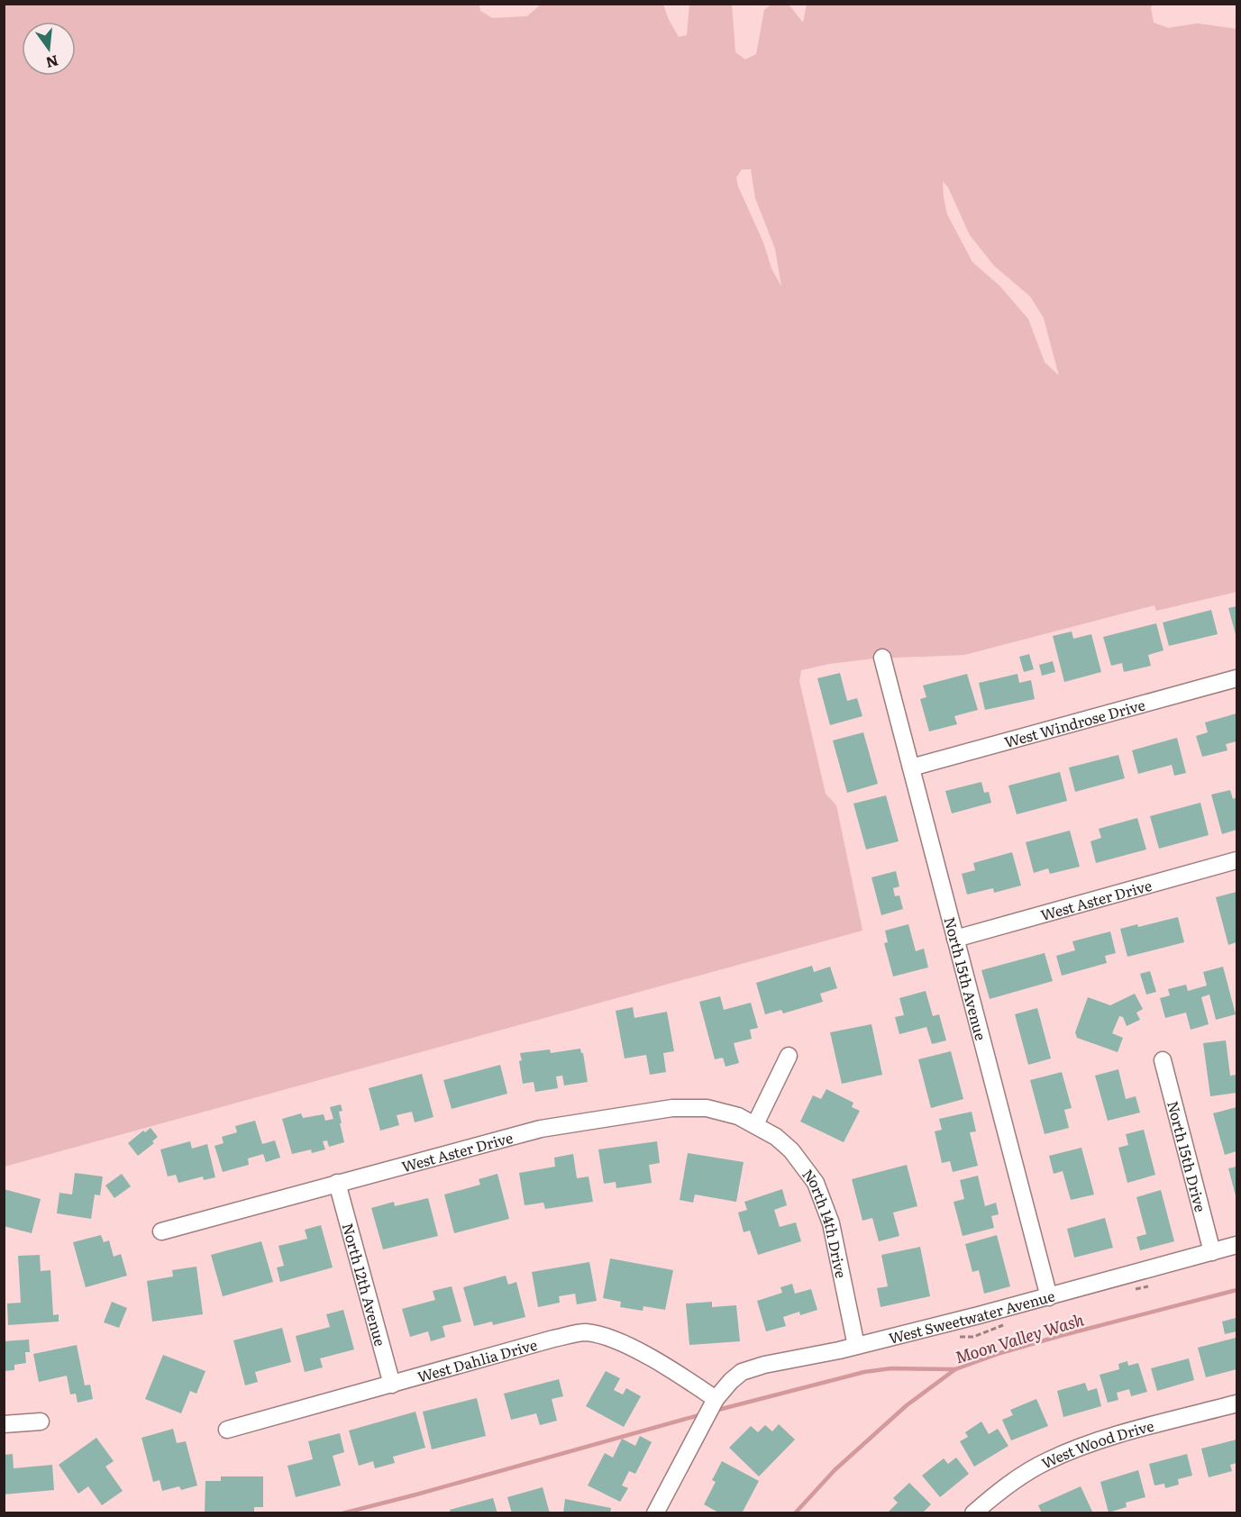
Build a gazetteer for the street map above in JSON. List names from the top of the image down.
{
  "streets": {
    "street": [
      "West Windrose Drive",
      "West Aster Drive",
      "North 15th Avenue",
      "North 15th Drive",
      "North 14th Drive",
      "North 12th Avenue",
      "West Sweetwater Avenue",
      "West Dahlia Drive",
      "West Wood Drive"
    ]
  },
  "crossings": [
    ["West Windrose Drive", "North 15th Avenue"],
    ["West Aster Drive", "North 15th Avenue"],
    ["West Aster Drive", "North 14th Drive"],
    ["West Aster Drive", "North 12th Avenue"],
    ["North 15th Avenue", "West Sweetwater Avenue"],
    ["North 15th Drive", "West Sweetwater Avenue"],
    ["North 14th Drive", "West Sweetwater Avenue"],
    ["North 12th Avenue", "West Dahlia Drive"],
    ["West Sweetwater Avenue", "West Dahlia Drive"]
  ],
  "water": ["Moon Valley Wash"],
  "north": "bottom"
}
